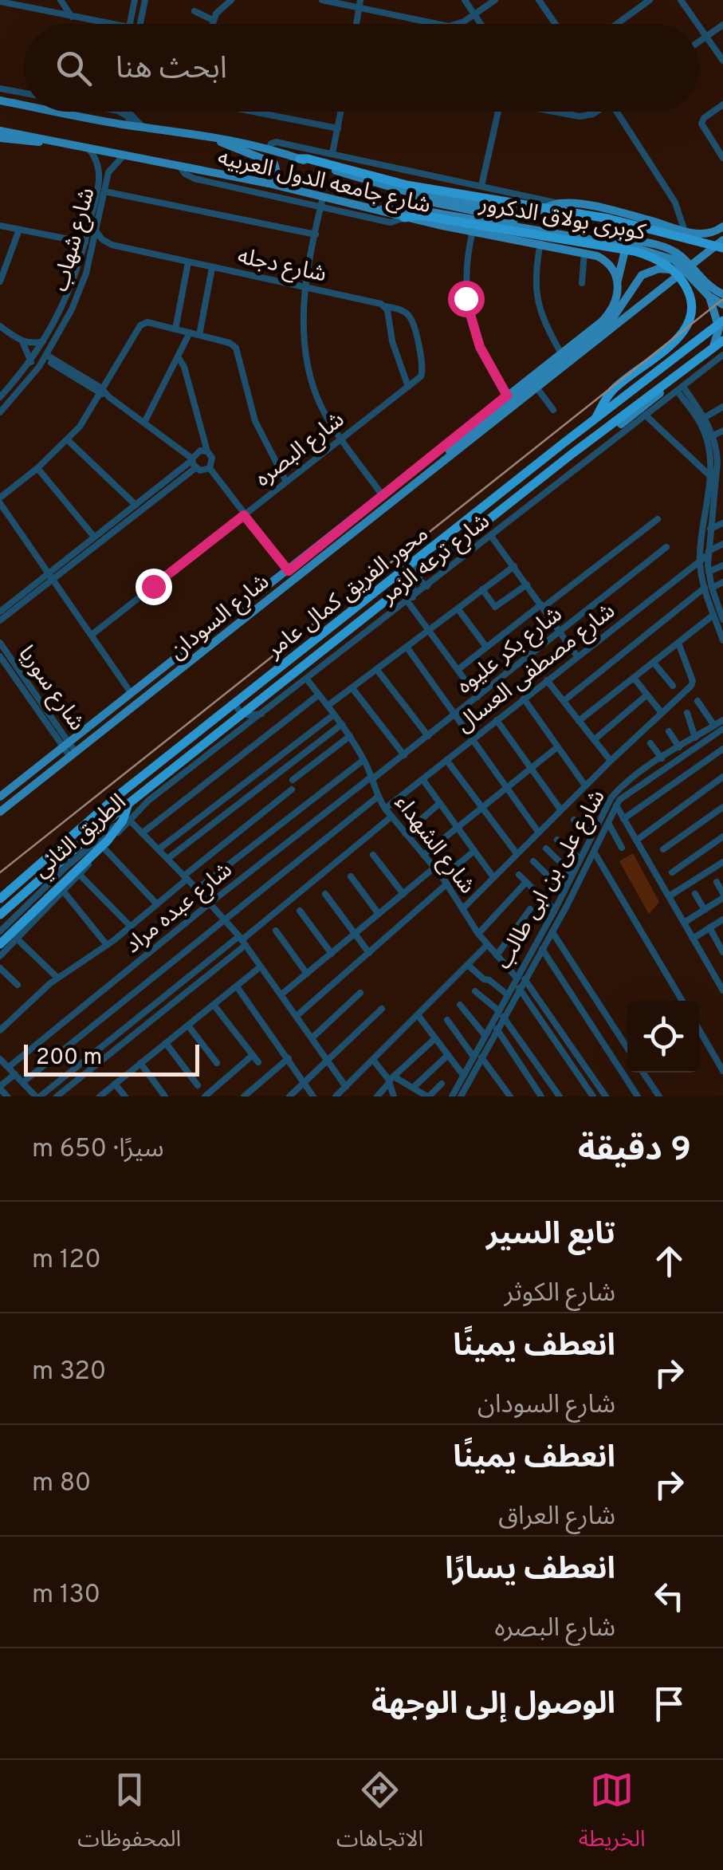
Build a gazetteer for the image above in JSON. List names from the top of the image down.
{
  "streets": {
    "highway": ["محور الفريق كمال عامر"],
    "main road": ["شارع جامعه الدول العربيه", "كوبرى بولاق الدكرور", "شارع السودان"],
    "street": [
      "شارع شهاب",
      "شارع دجله",
      "شارع البصره",
      "شارع ترعه الزمر",
      "شارع بكر عليوه",
      "شارع مصطفى العسال",
      "شارع سوريا",
      "الطريق الثاني",
      "شارع الشهداء",
      "شارع على بن ابى طالب",
      "شارع عبده مراد"
    ]
  },
  "crossings": [
    ["شارع جامعه الدول العربيه", "كوبرى بولاق الدكرور"],
    ["شارع جامعه الدول العربيه", "شارع شهاب"],
    ["شارع شهاب", "شارع دجله"],
    ["شارع ترعه الزمر", "الطريق الثاني"],
    ["شارع ترعه الزمر", "شارع الشهداء"],
    ["شارع السودان", "شارع سوريا"],
    ["شارع بكر عليوه", "شارع الشهداء"],
    ["شارع بكر عليوه", "شارع عبده مراد"],
    ["شارع مصطفى العسال", "شارع الشهداء"],
    ["شارع الشهداء", "شارع على بن ابى طالب"],
    ["شارع الشهداء", "شارع عبده مراد"]
  ],
  "scale_bar": "200 m",
  "page": {
    "search": "ابحث هنا",
    "scale": "200 m",
    "heading": ["9 دقيقة", "سيرًا · 650 m"],
    "list": [
      ["تابع السير", "شارع الكوثر", "120 m"],
      ["انعطف يمينًا", "شارع السودان", "320 m"],
      ["انعطف يمينًا", "شارع العراق", "80 m"],
      ["انعطف يسارًا", "شارع البصره", "130 m"],
      "الوصول إلى الوجهة"
    ],
    "nav": ["الخريطة", "الاتجاهات", "المحفوظات"]
  }
}
